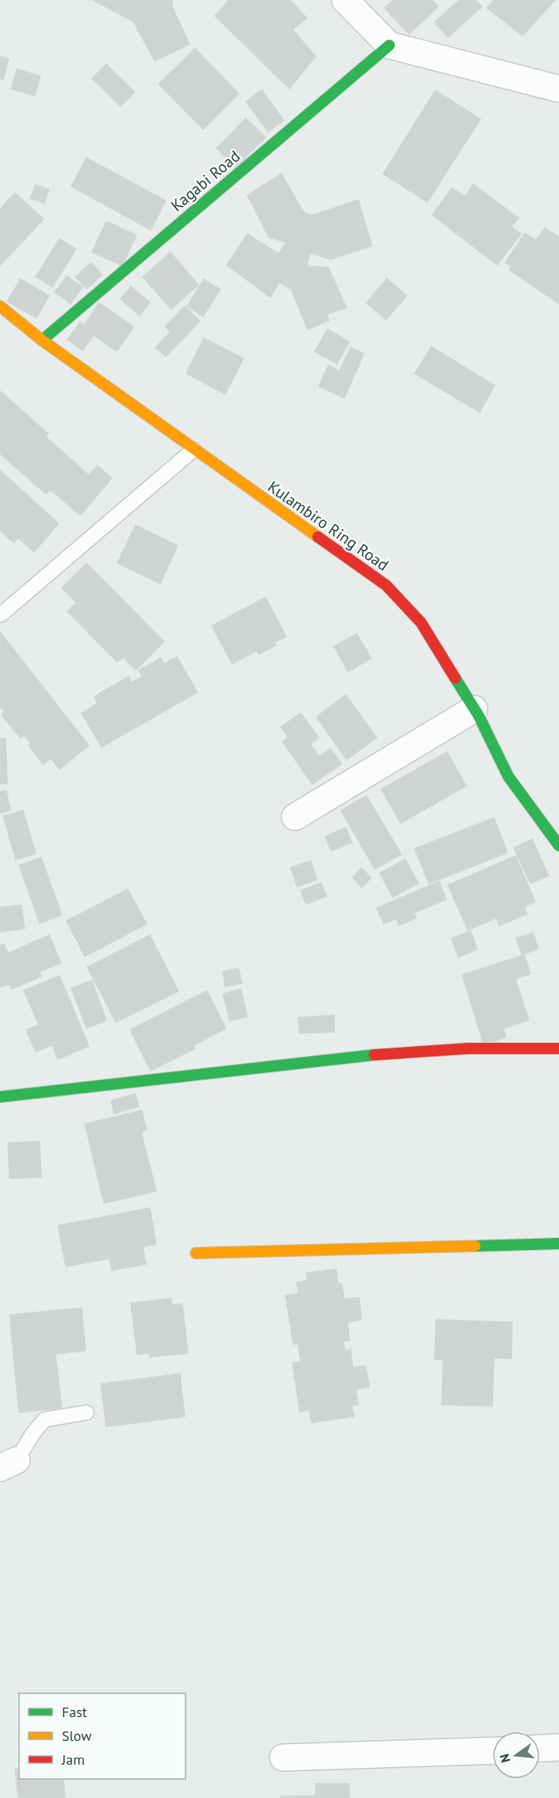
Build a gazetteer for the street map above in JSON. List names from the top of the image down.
{
  "streets": {
    "street": ["Kagabi Road", "Kulambiro Ring Road"]
  },
  "crossings": [
    ["Kagabi Road", "Kulambiro Ring Road"]
  ],
  "legend": ["Fast", "Slow", "Jam"],
  "north": "left"
}
